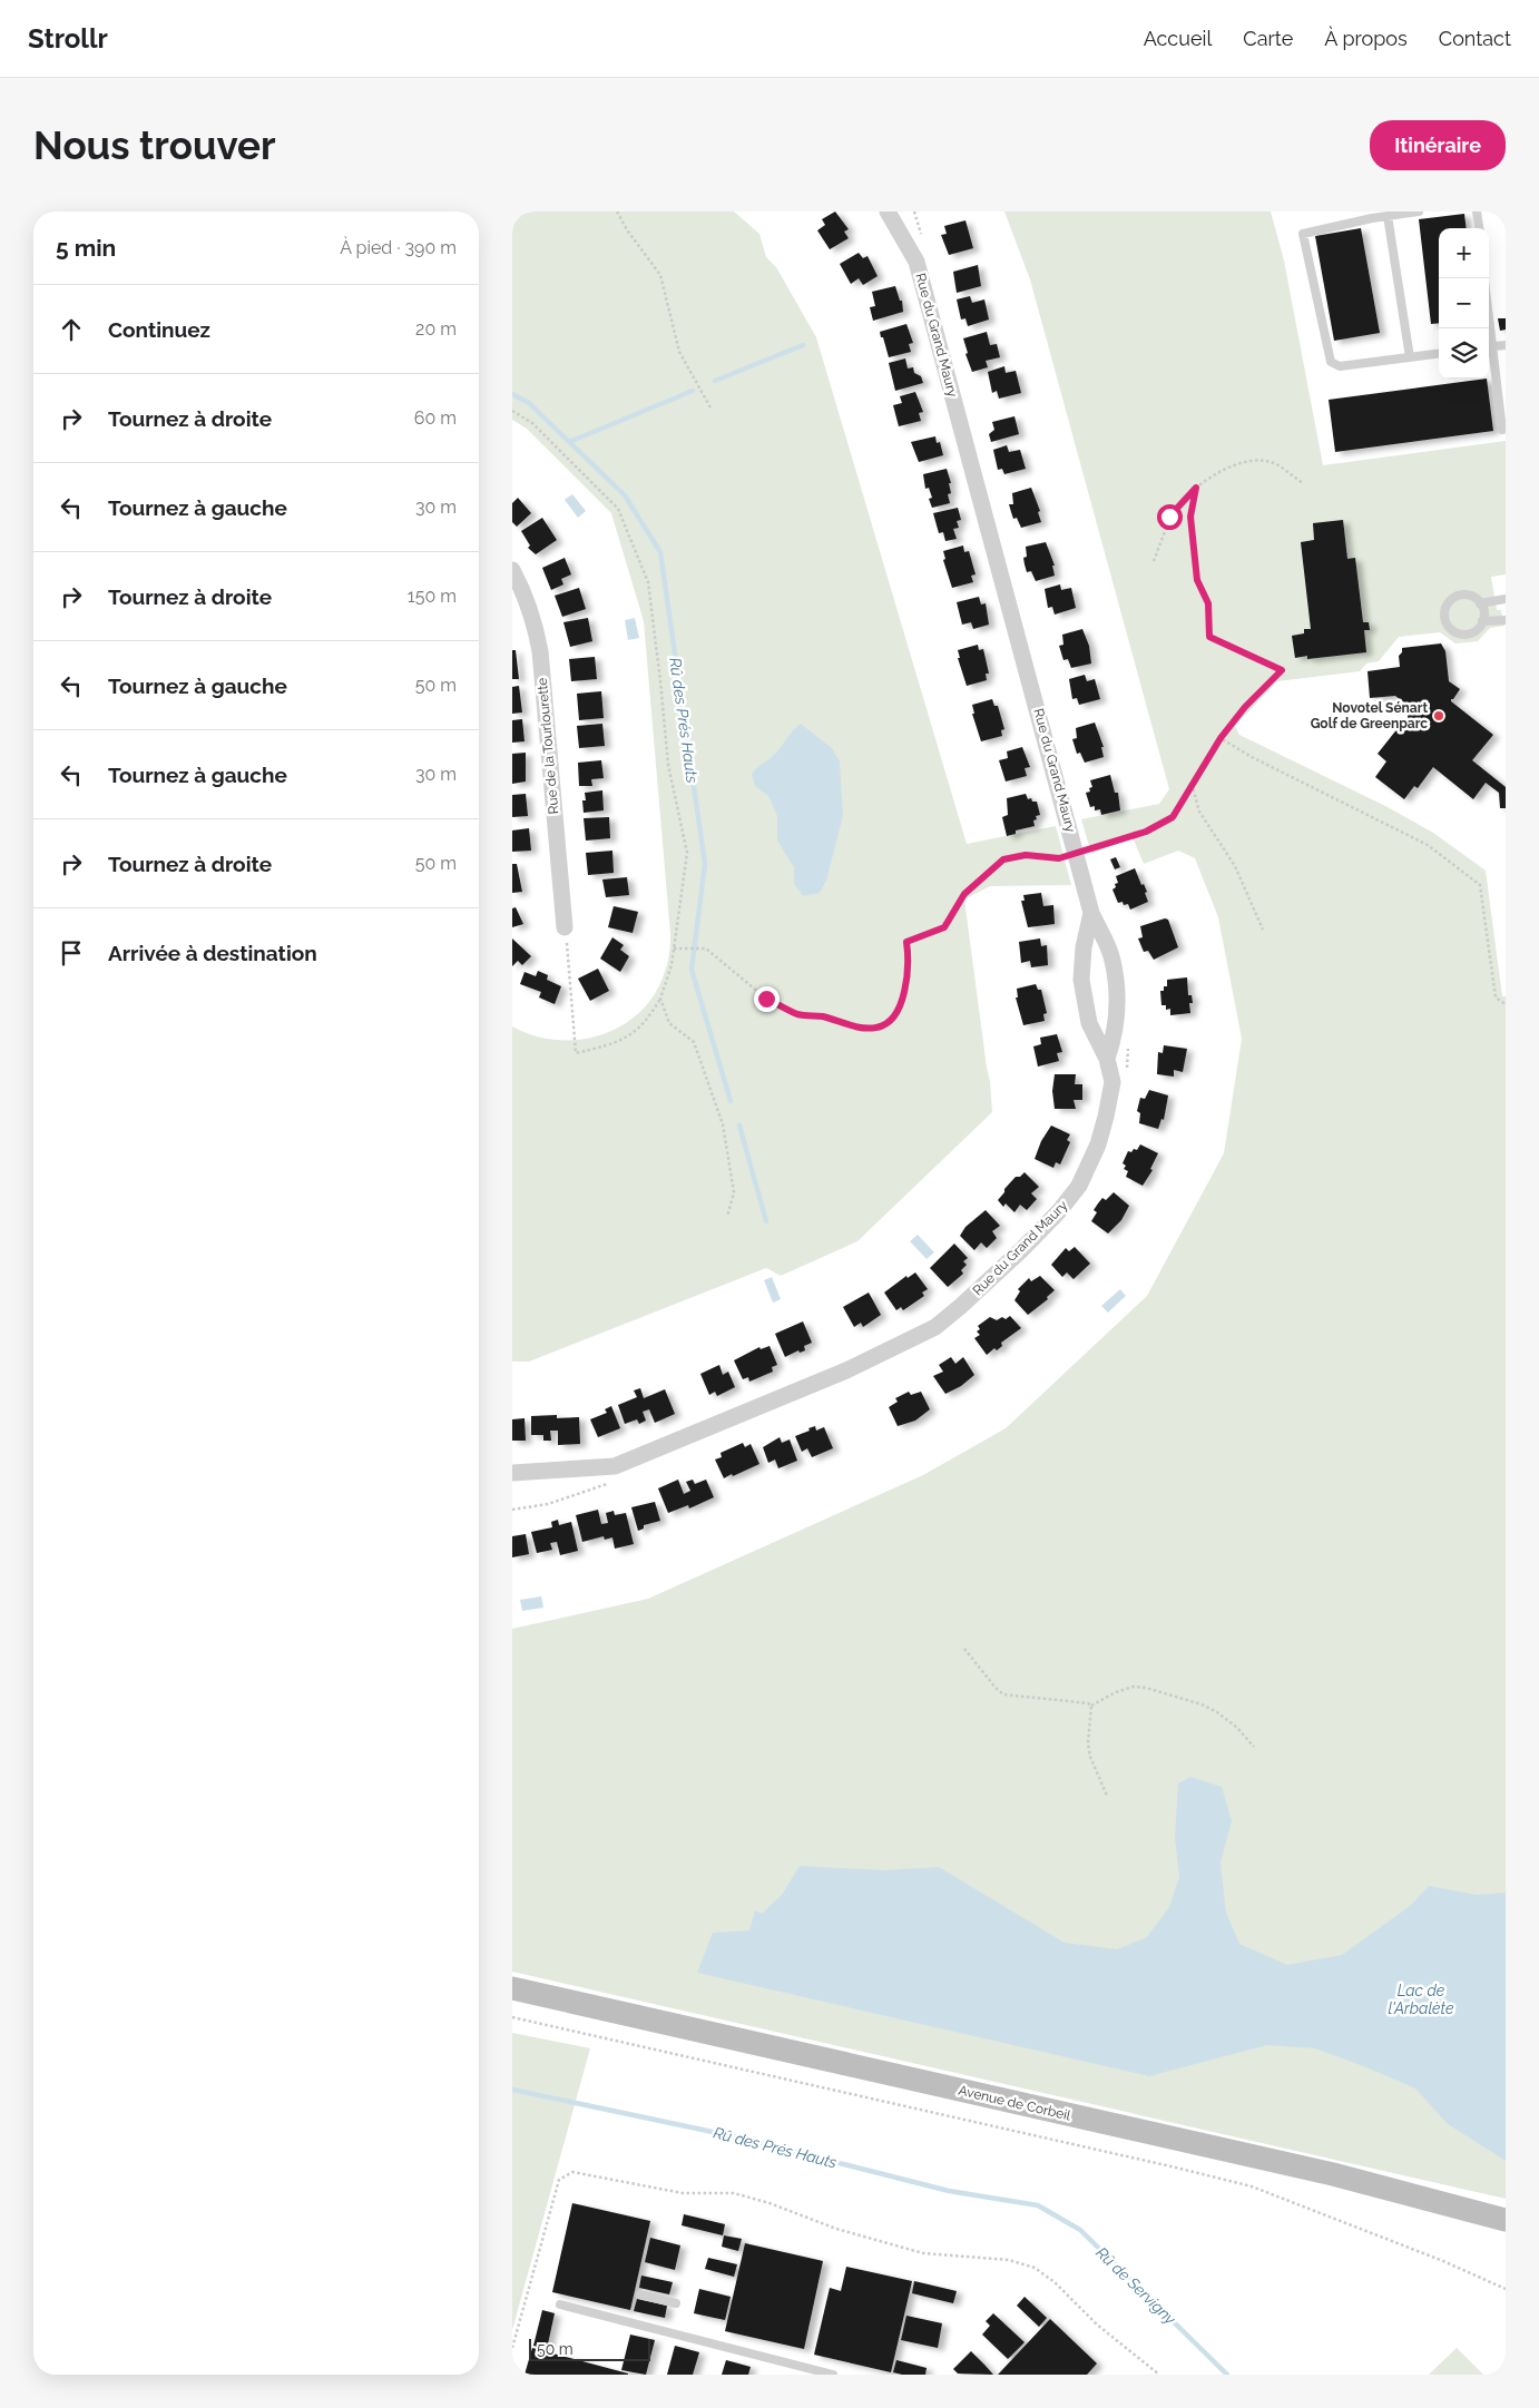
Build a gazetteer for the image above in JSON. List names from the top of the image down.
{
  "streets": {
    "main road": ["Avenue de Corbeil"],
    "street": ["Rue du Grand Maury", "Rue de la Tourlourette"]
  },
  "water": ["Rû des Prés Hauts", "Lac de l'Arbalète", "Rû de Servigny"],
  "places": ["Novotel Sénart Golf de Greenparc"],
  "scale_bar": "50 m",
  "page": {
    "header": "Strollr",
    "nav": [
      "Accueil",
      "Carte",
      "À propos",
      "Contact"
    ],
    "buttons": "Itinéraire",
    "title": "Nous trouver",
    "heading": ["5 min", "À pied · 390 m"],
    "map_buttons": ["+", "−"],
    "list": [
      ["Continuez", "20 m"],
      ["Tournez à droite", "60 m"],
      ["Tournez à gauche", "30 m"],
      ["Tournez à droite", "150 m"],
      ["Tournez à gauche", "50 m"],
      ["Tournez à gauche", "30 m"],
      ["Tournez à droite", "50 m"],
      "Arrivée à destination"
    ],
    "scale": "50 m"
  }
}
